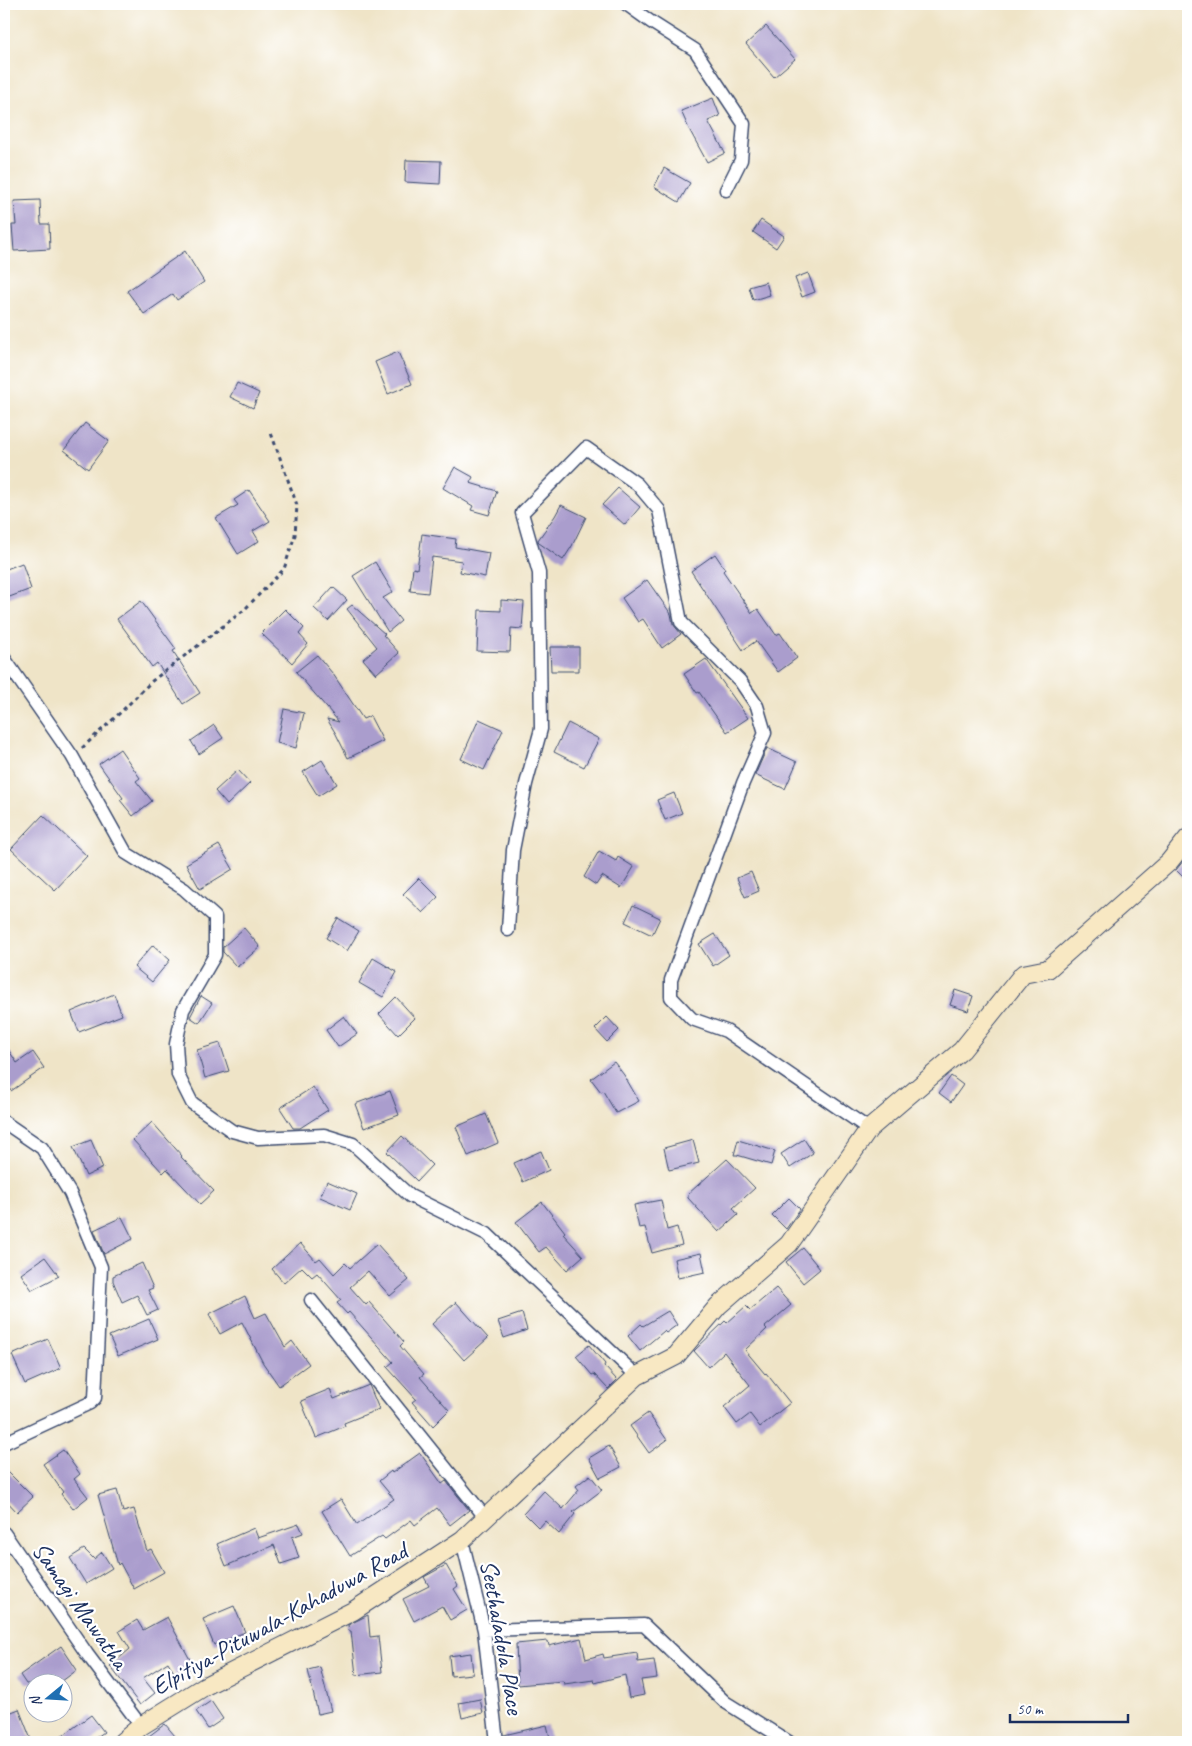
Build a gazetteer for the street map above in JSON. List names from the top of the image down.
{
  "streets": {
    "street": ["Samagi Mawatha", "Elpitiya-Pituwala-Kahaduwa Road", "Seethaladola Place"]
  },
  "crossings": [
    ["Samagi Mawatha", "Elpitiya-Pituwala-Kahaduwa Road"],
    ["Elpitiya-Pituwala-Kahaduwa Road", "Seethaladola Place"]
  ],
  "scale_bar": "50 m",
  "north": "left"
}
